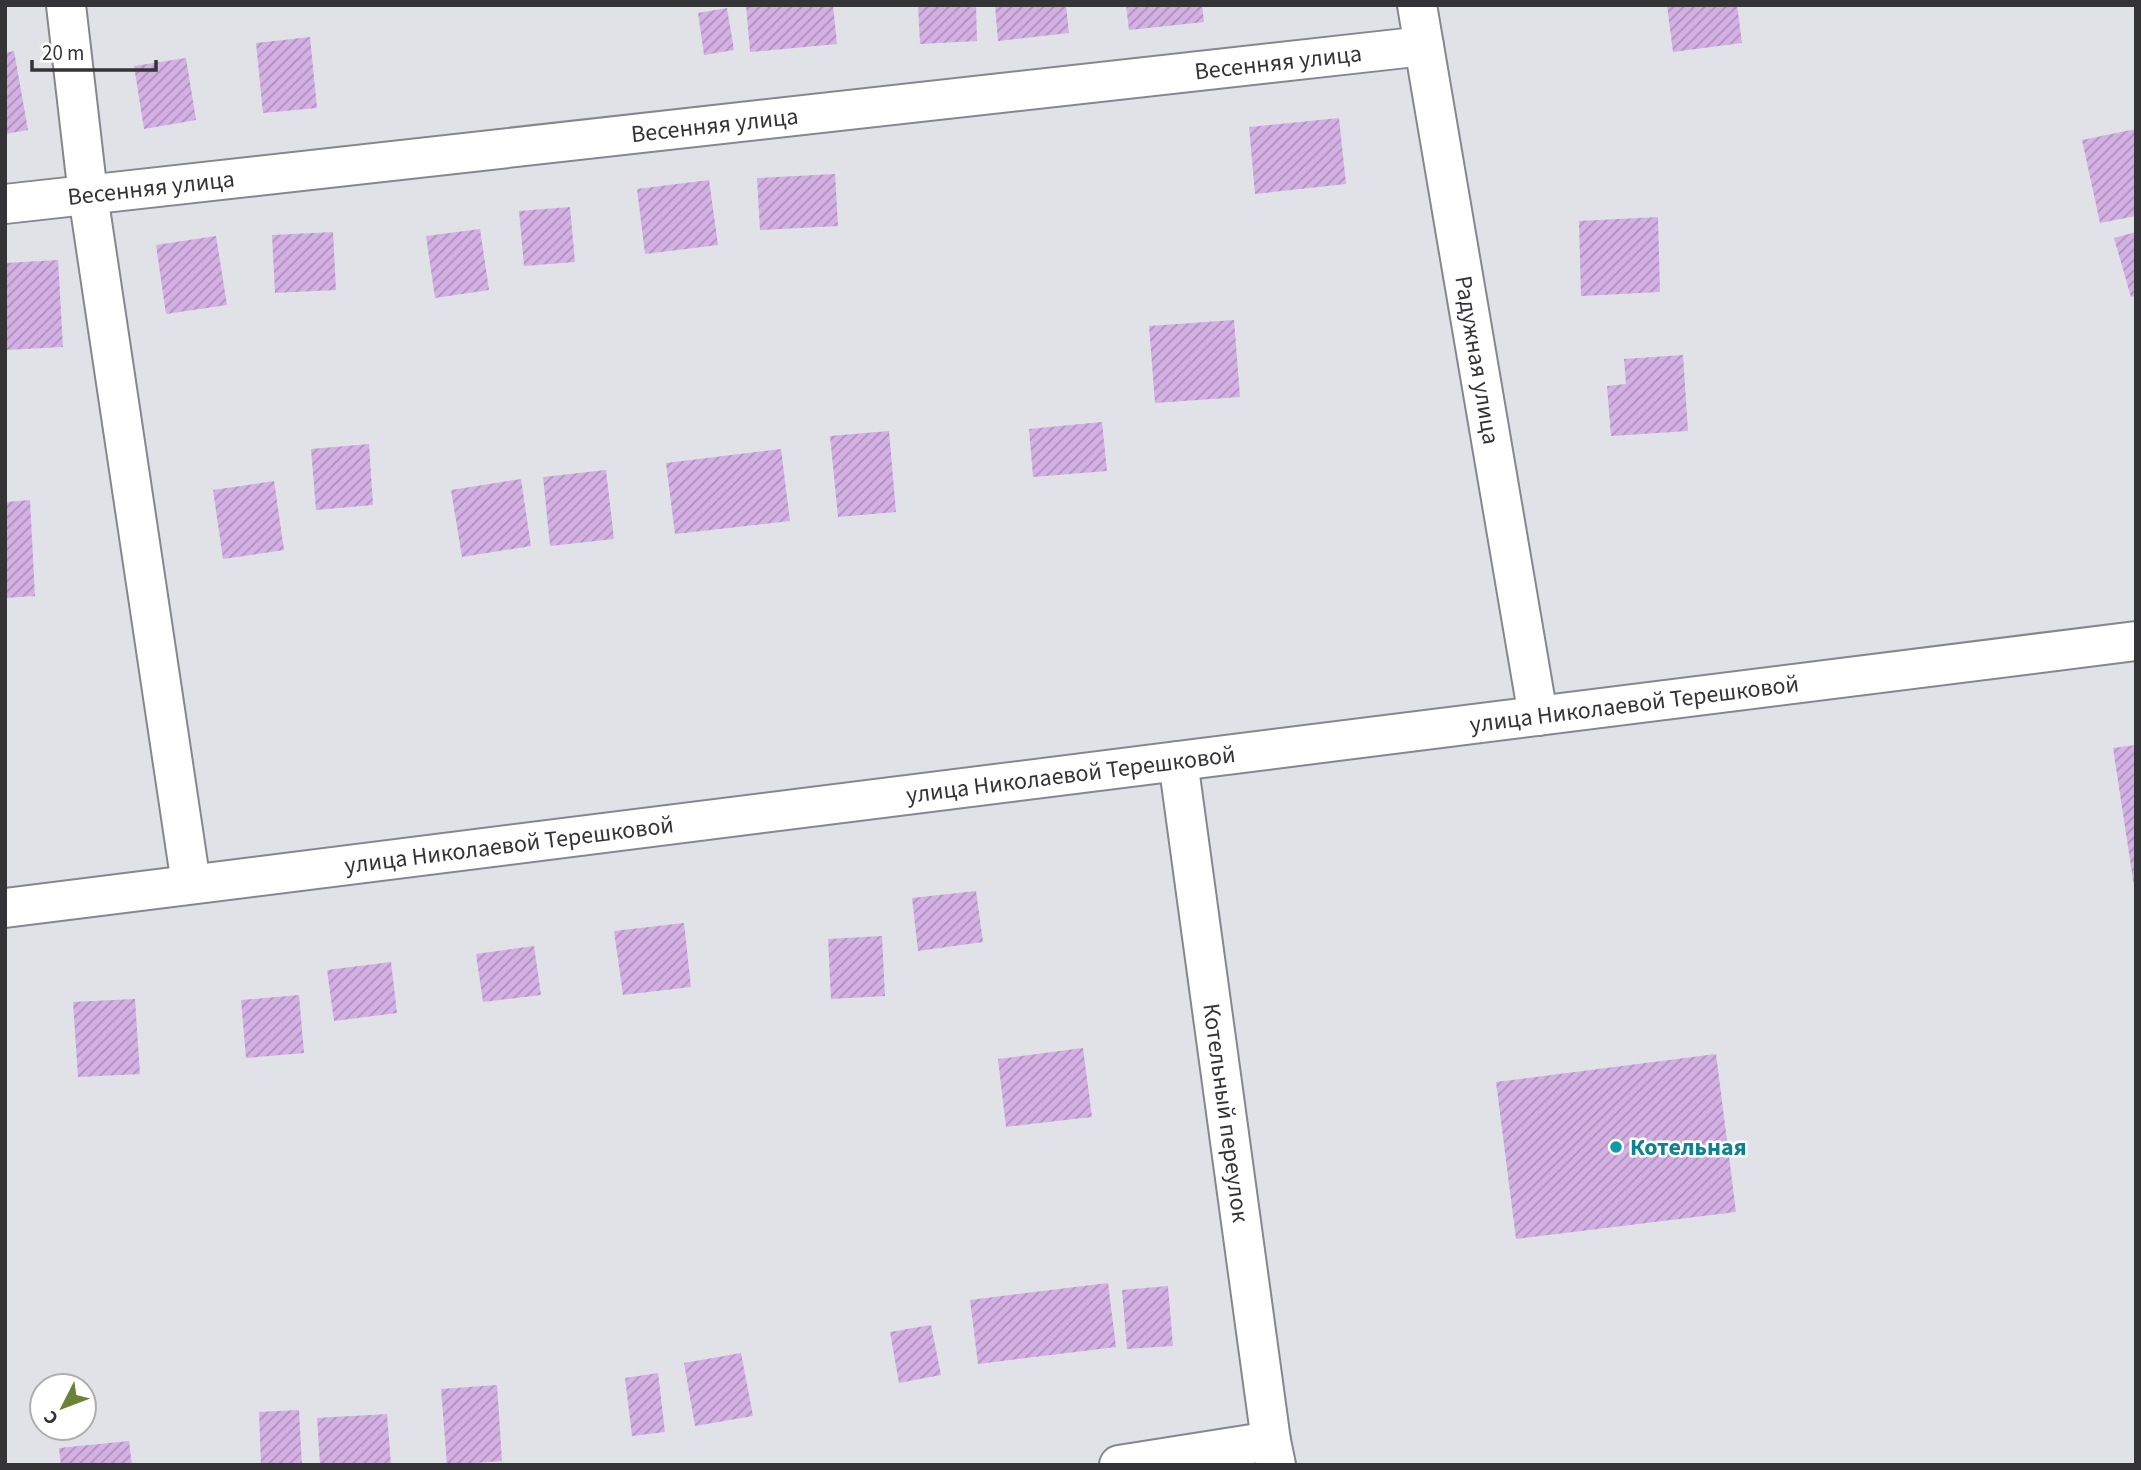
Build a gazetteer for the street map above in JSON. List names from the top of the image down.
{
  "streets": {
    "street": [
      "Весенняя улица",
      "Радужная улица",
      "улица Николаевой Терешковой",
      "Котельный переулок"
    ]
  },
  "crossings": [
    ["Весенняя улица", "Радужная улица"],
    ["Радужная улица", "улица Николаевой Терешковой"],
    ["улица Николаевой Терешковой", "Котельный переулок"]
  ],
  "places": ["Котельная"],
  "scale_bar": "20 m",
  "north": "bottom left"
}
